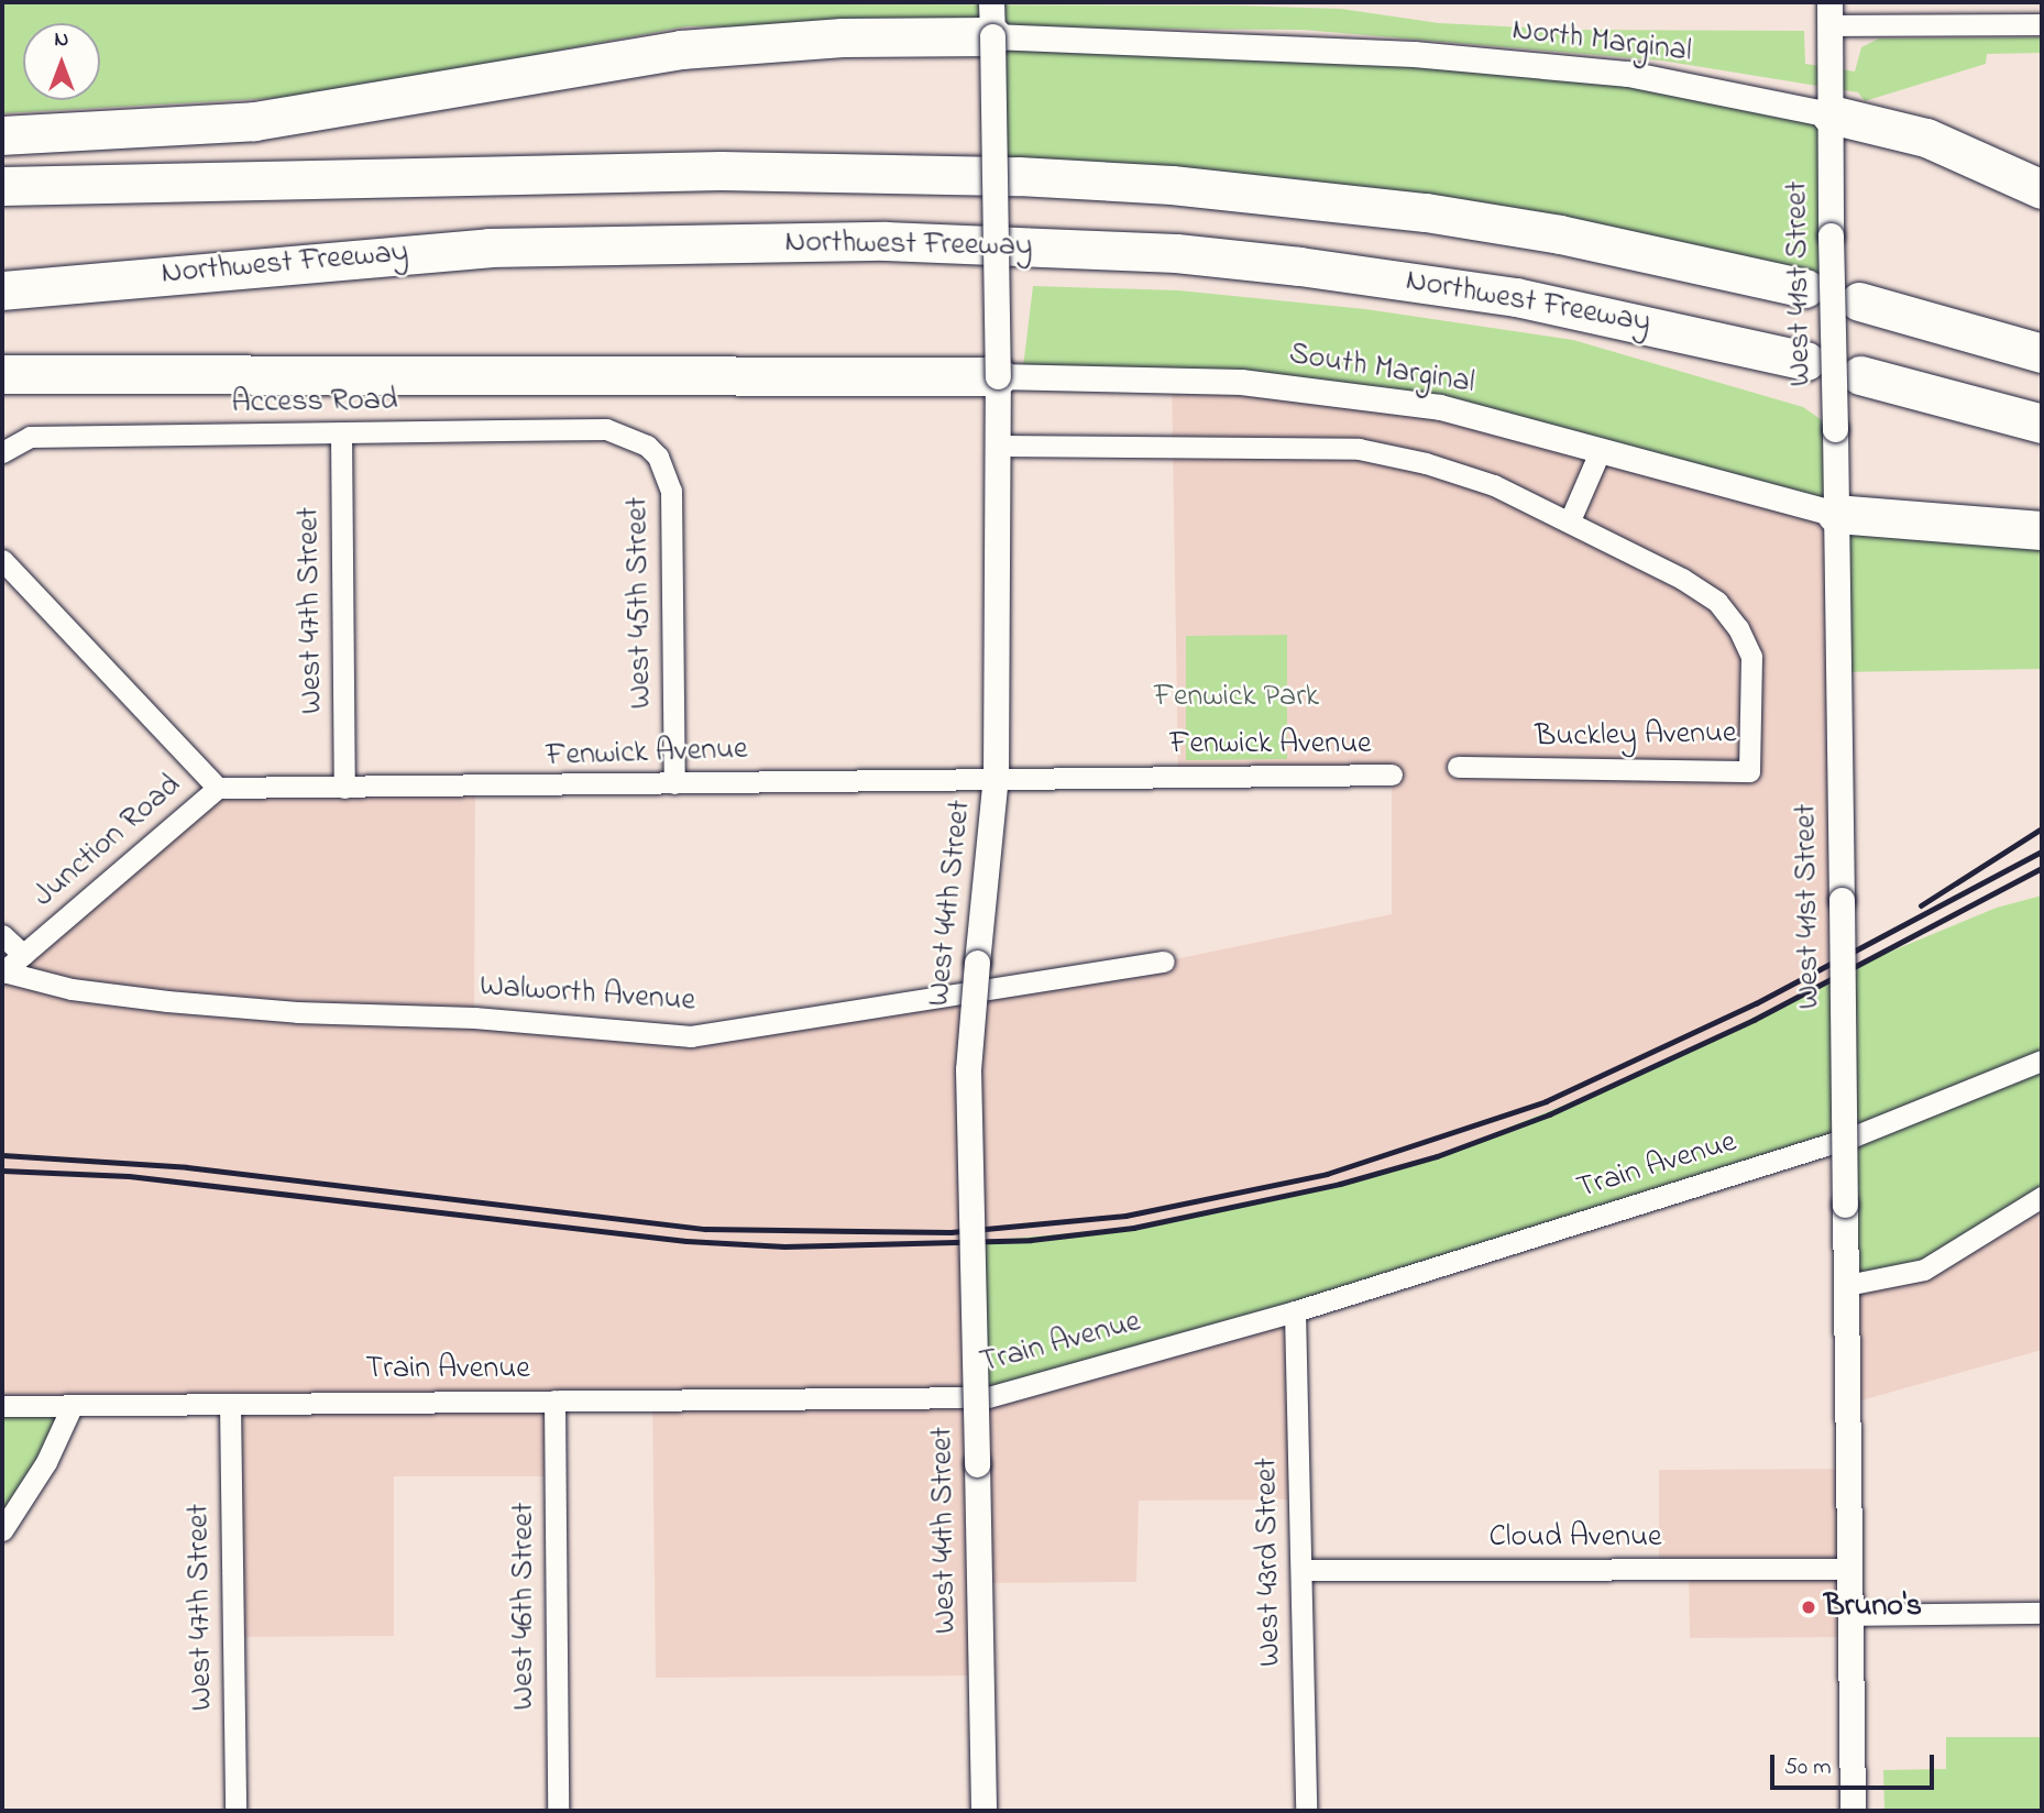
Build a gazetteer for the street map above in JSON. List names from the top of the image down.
{
  "streets": {
    "highway": ["Northwest Freeway"],
    "street": [
      "North Marginal",
      "West 41st Street",
      "South Marginal",
      "Access Road",
      "West 45th Street",
      "West 47th Street",
      "Buckley Avenue",
      "Fenwick Avenue",
      "Junction Road",
      "West 44th Street",
      "Walworth Avenue",
      "Train Avenue",
      "Cloud Avenue",
      "West 43rd Street",
      "West 46th Street"
    ]
  },
  "crossings": [
    ["North Marginal", "West 41st Street"],
    ["North Marginal", "West 44th Street"],
    ["West 41st Street", "South Marginal"],
    ["West 41st Street", "Cloud Avenue"],
    ["South Marginal", "West 44th Street"],
    ["Access Road", "West 45th Street"],
    ["Access Road", "West 47th Street"],
    ["West 45th Street", "Fenwick Avenue"],
    ["West 47th Street", "Fenwick Avenue"],
    ["West 47th Street", "Train Avenue"],
    ["Buckley Avenue", "West 44th Street"],
    ["Fenwick Avenue", "Junction Road"],
    ["Fenwick Avenue", "West 44th Street"],
    ["Junction Road", "Walworth Avenue"],
    ["Train Avenue", "West 43rd Street"],
    ["Train Avenue", "West 46th Street"],
    ["Cloud Avenue", "West 43rd Street"]
  ],
  "parks": ["Fenwick Park"],
  "places": ["Bruno's"],
  "scale_bar": "50 m",
  "north": "top"
}
